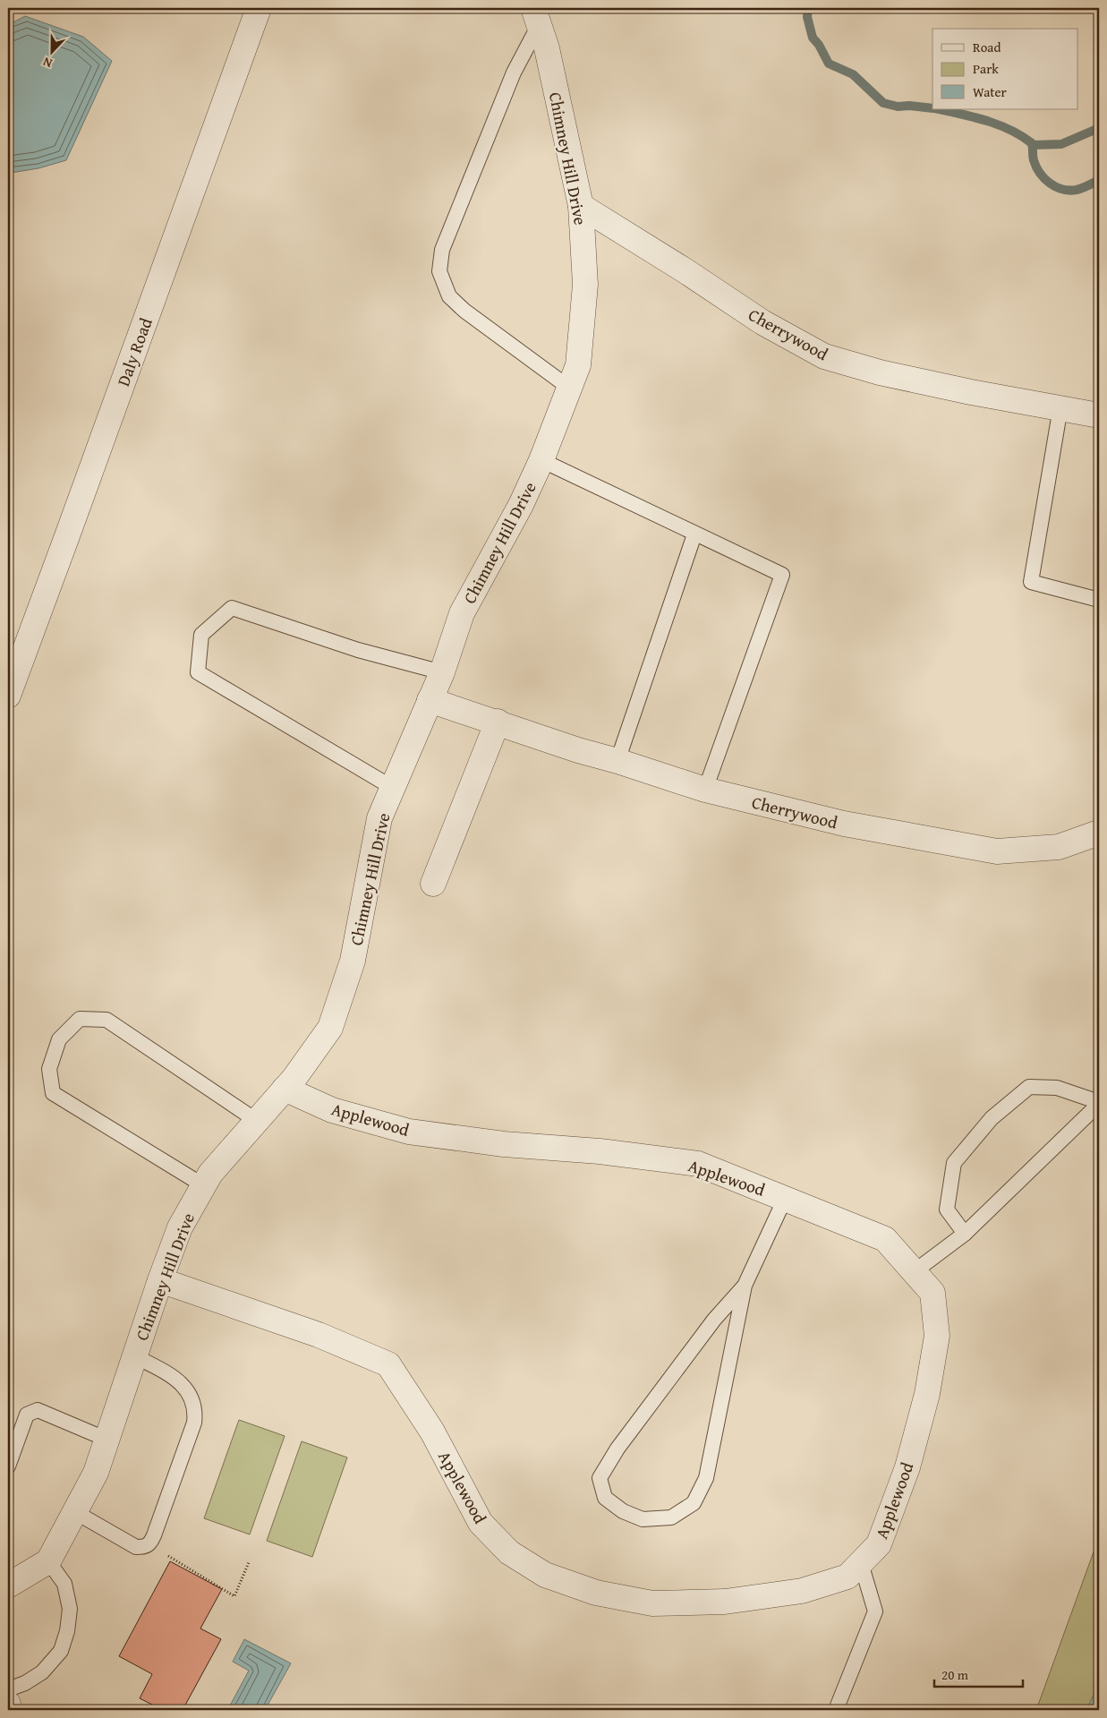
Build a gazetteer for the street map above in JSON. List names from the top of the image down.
{
  "streets": {
    "street": [
      "Chimney Hill Drive",
      "Cherrywood",
      "Daly Road",
      "Applewood"
    ]
  },
  "crossings": [
    ["Chimney Hill Drive", "Cherrywood"],
    ["Chimney Hill Drive", "Applewood"]
  ],
  "legend": ["Road", "Park", "Water"],
  "scale_bar": "20 m",
  "north": "bottom"
}
